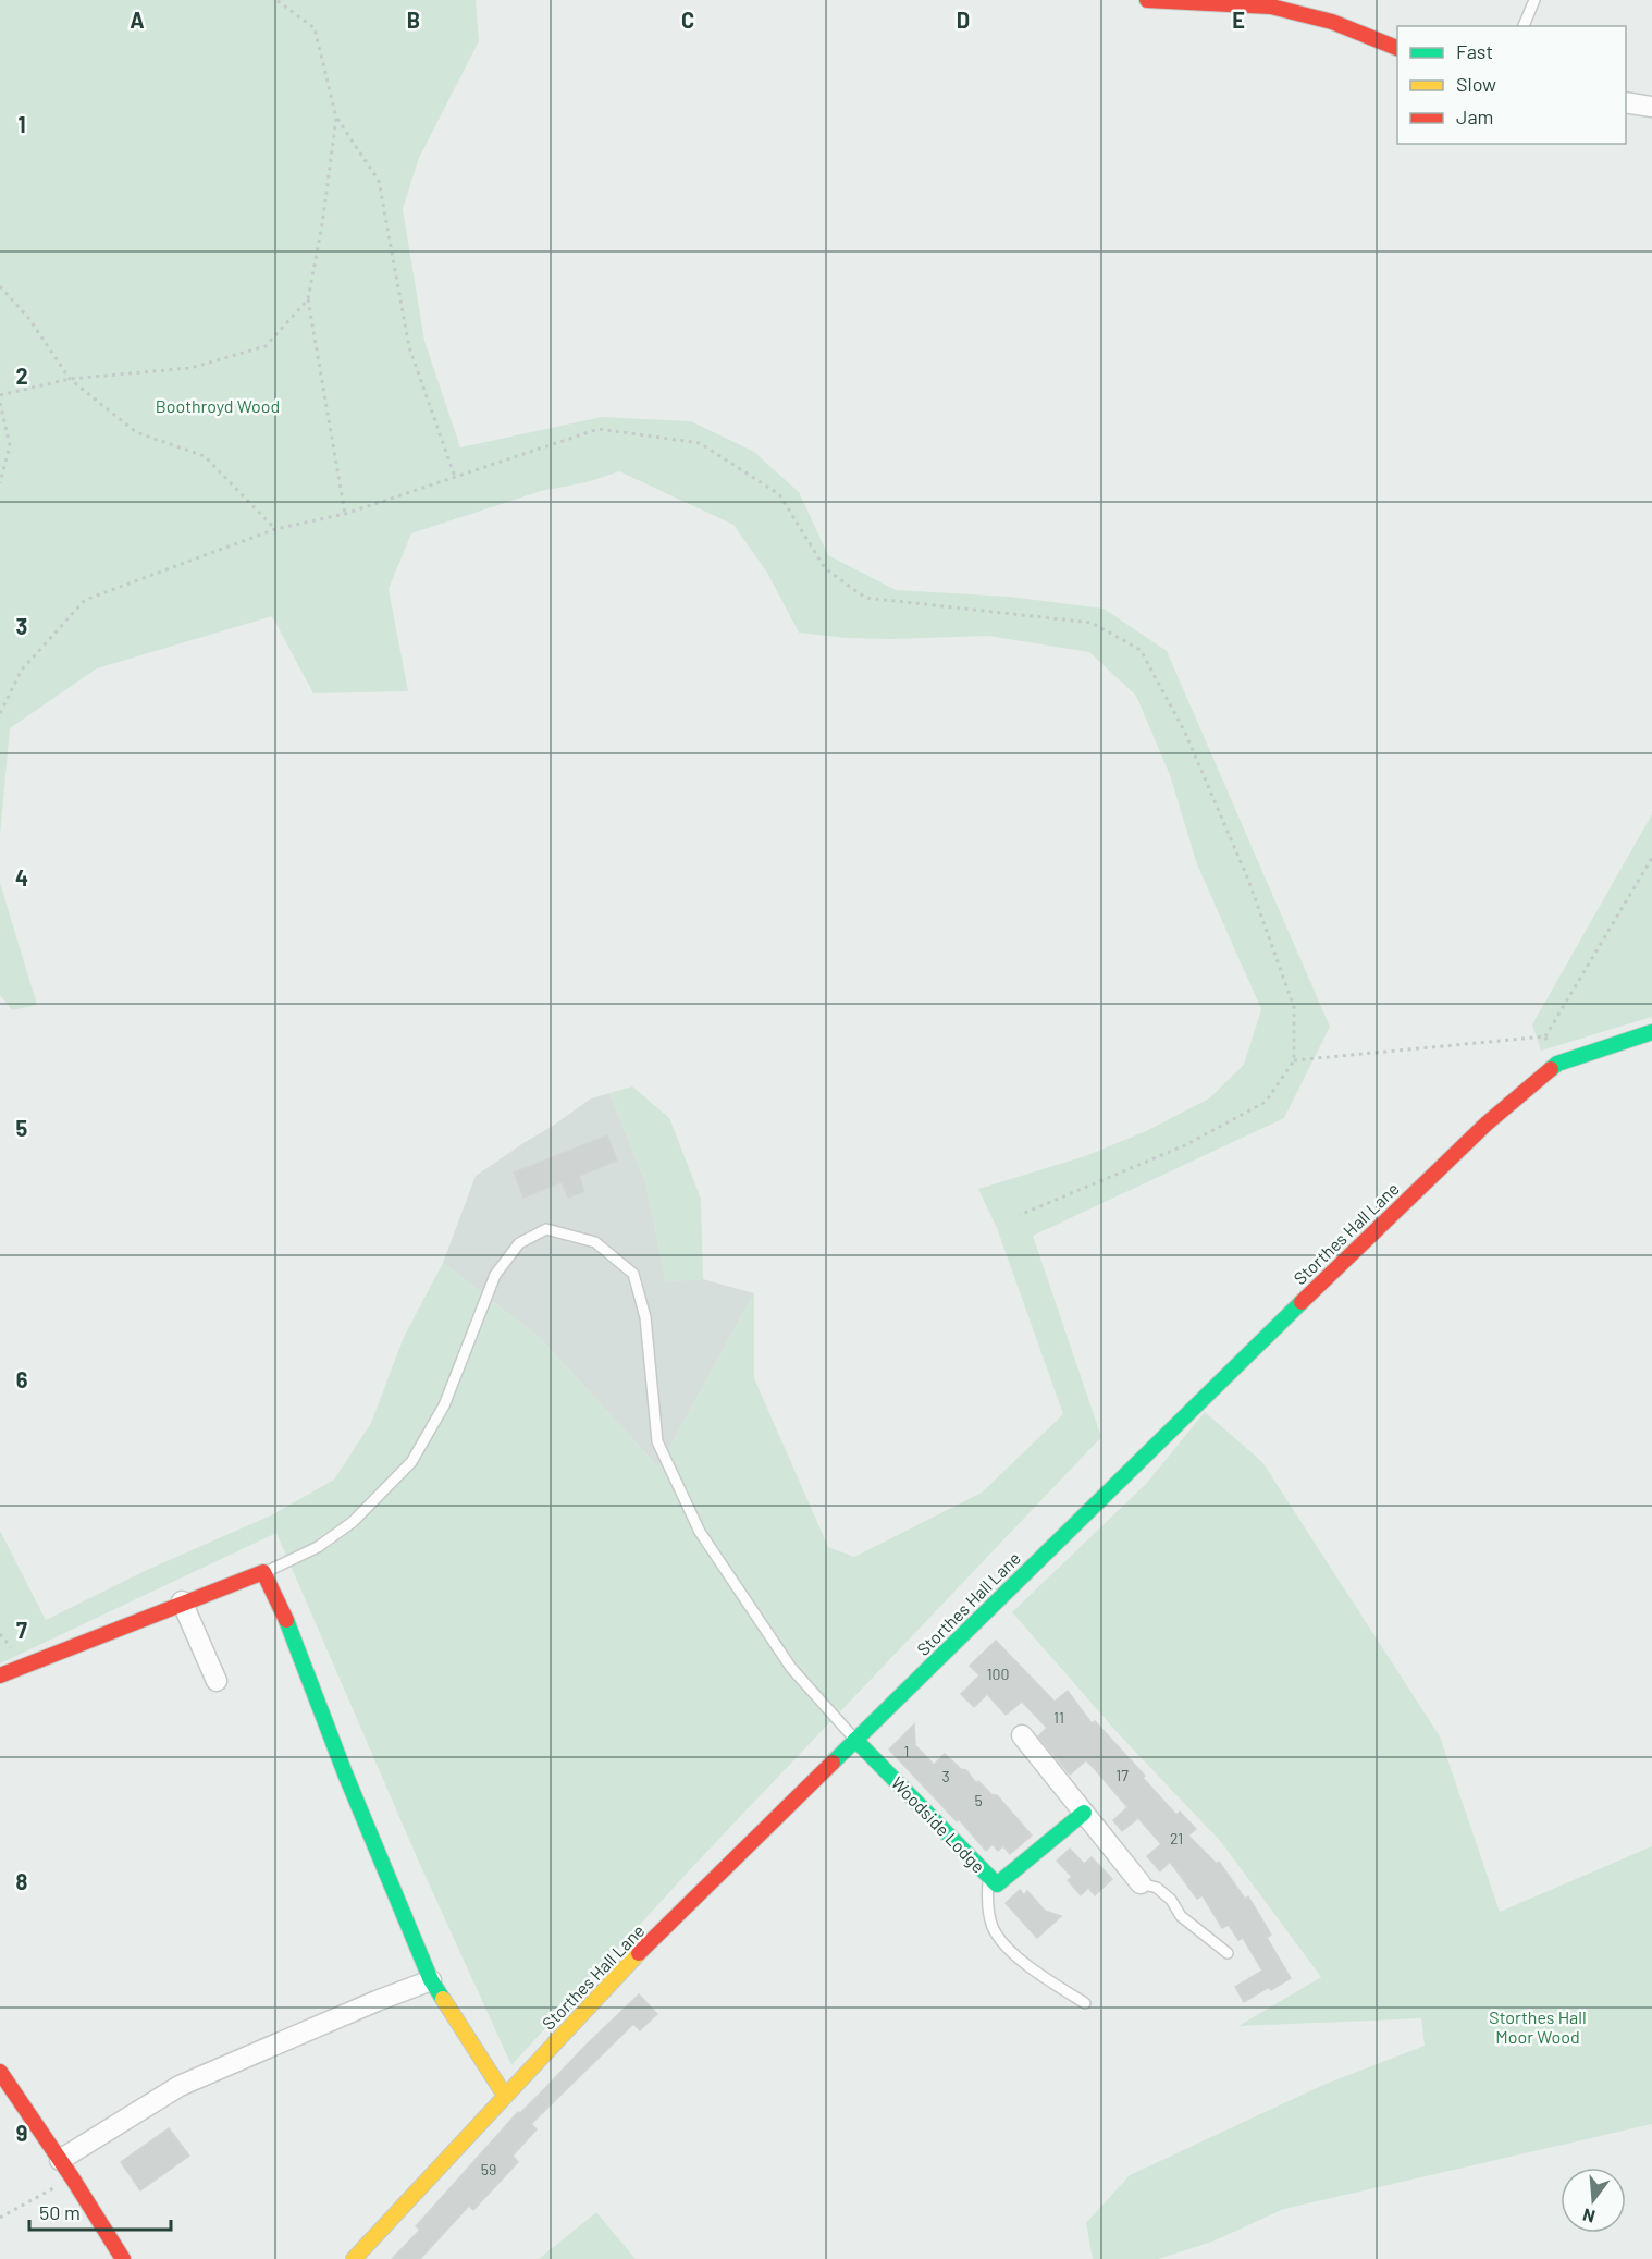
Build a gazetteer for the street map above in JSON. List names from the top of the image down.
{
  "streets": {
    "street": ["Storthes Hall Lane", "Woodside Lodge"]
  },
  "crossings": [
    ["Storthes Hall Lane", "Woodside Lodge"]
  ],
  "parks": ["Boothroyd Wood", "Storthes Hall Moor Wood"],
  "house_numbers": [
    "100",
    "11",
    "1",
    "17",
    "3",
    "5",
    "21",
    "59"
  ],
  "legend": ["Fast", "Slow", "Jam"],
  "scale_bar": "50 m",
  "north": "bottom",
  "grid": {
    "columns": [
      "A",
      "B",
      "C",
      "D",
      "E"
    ],
    "rows": [
      "1",
      "2",
      "3",
      "4",
      "5",
      "6",
      "7",
      "8",
      "9"
    ]
  }
}
